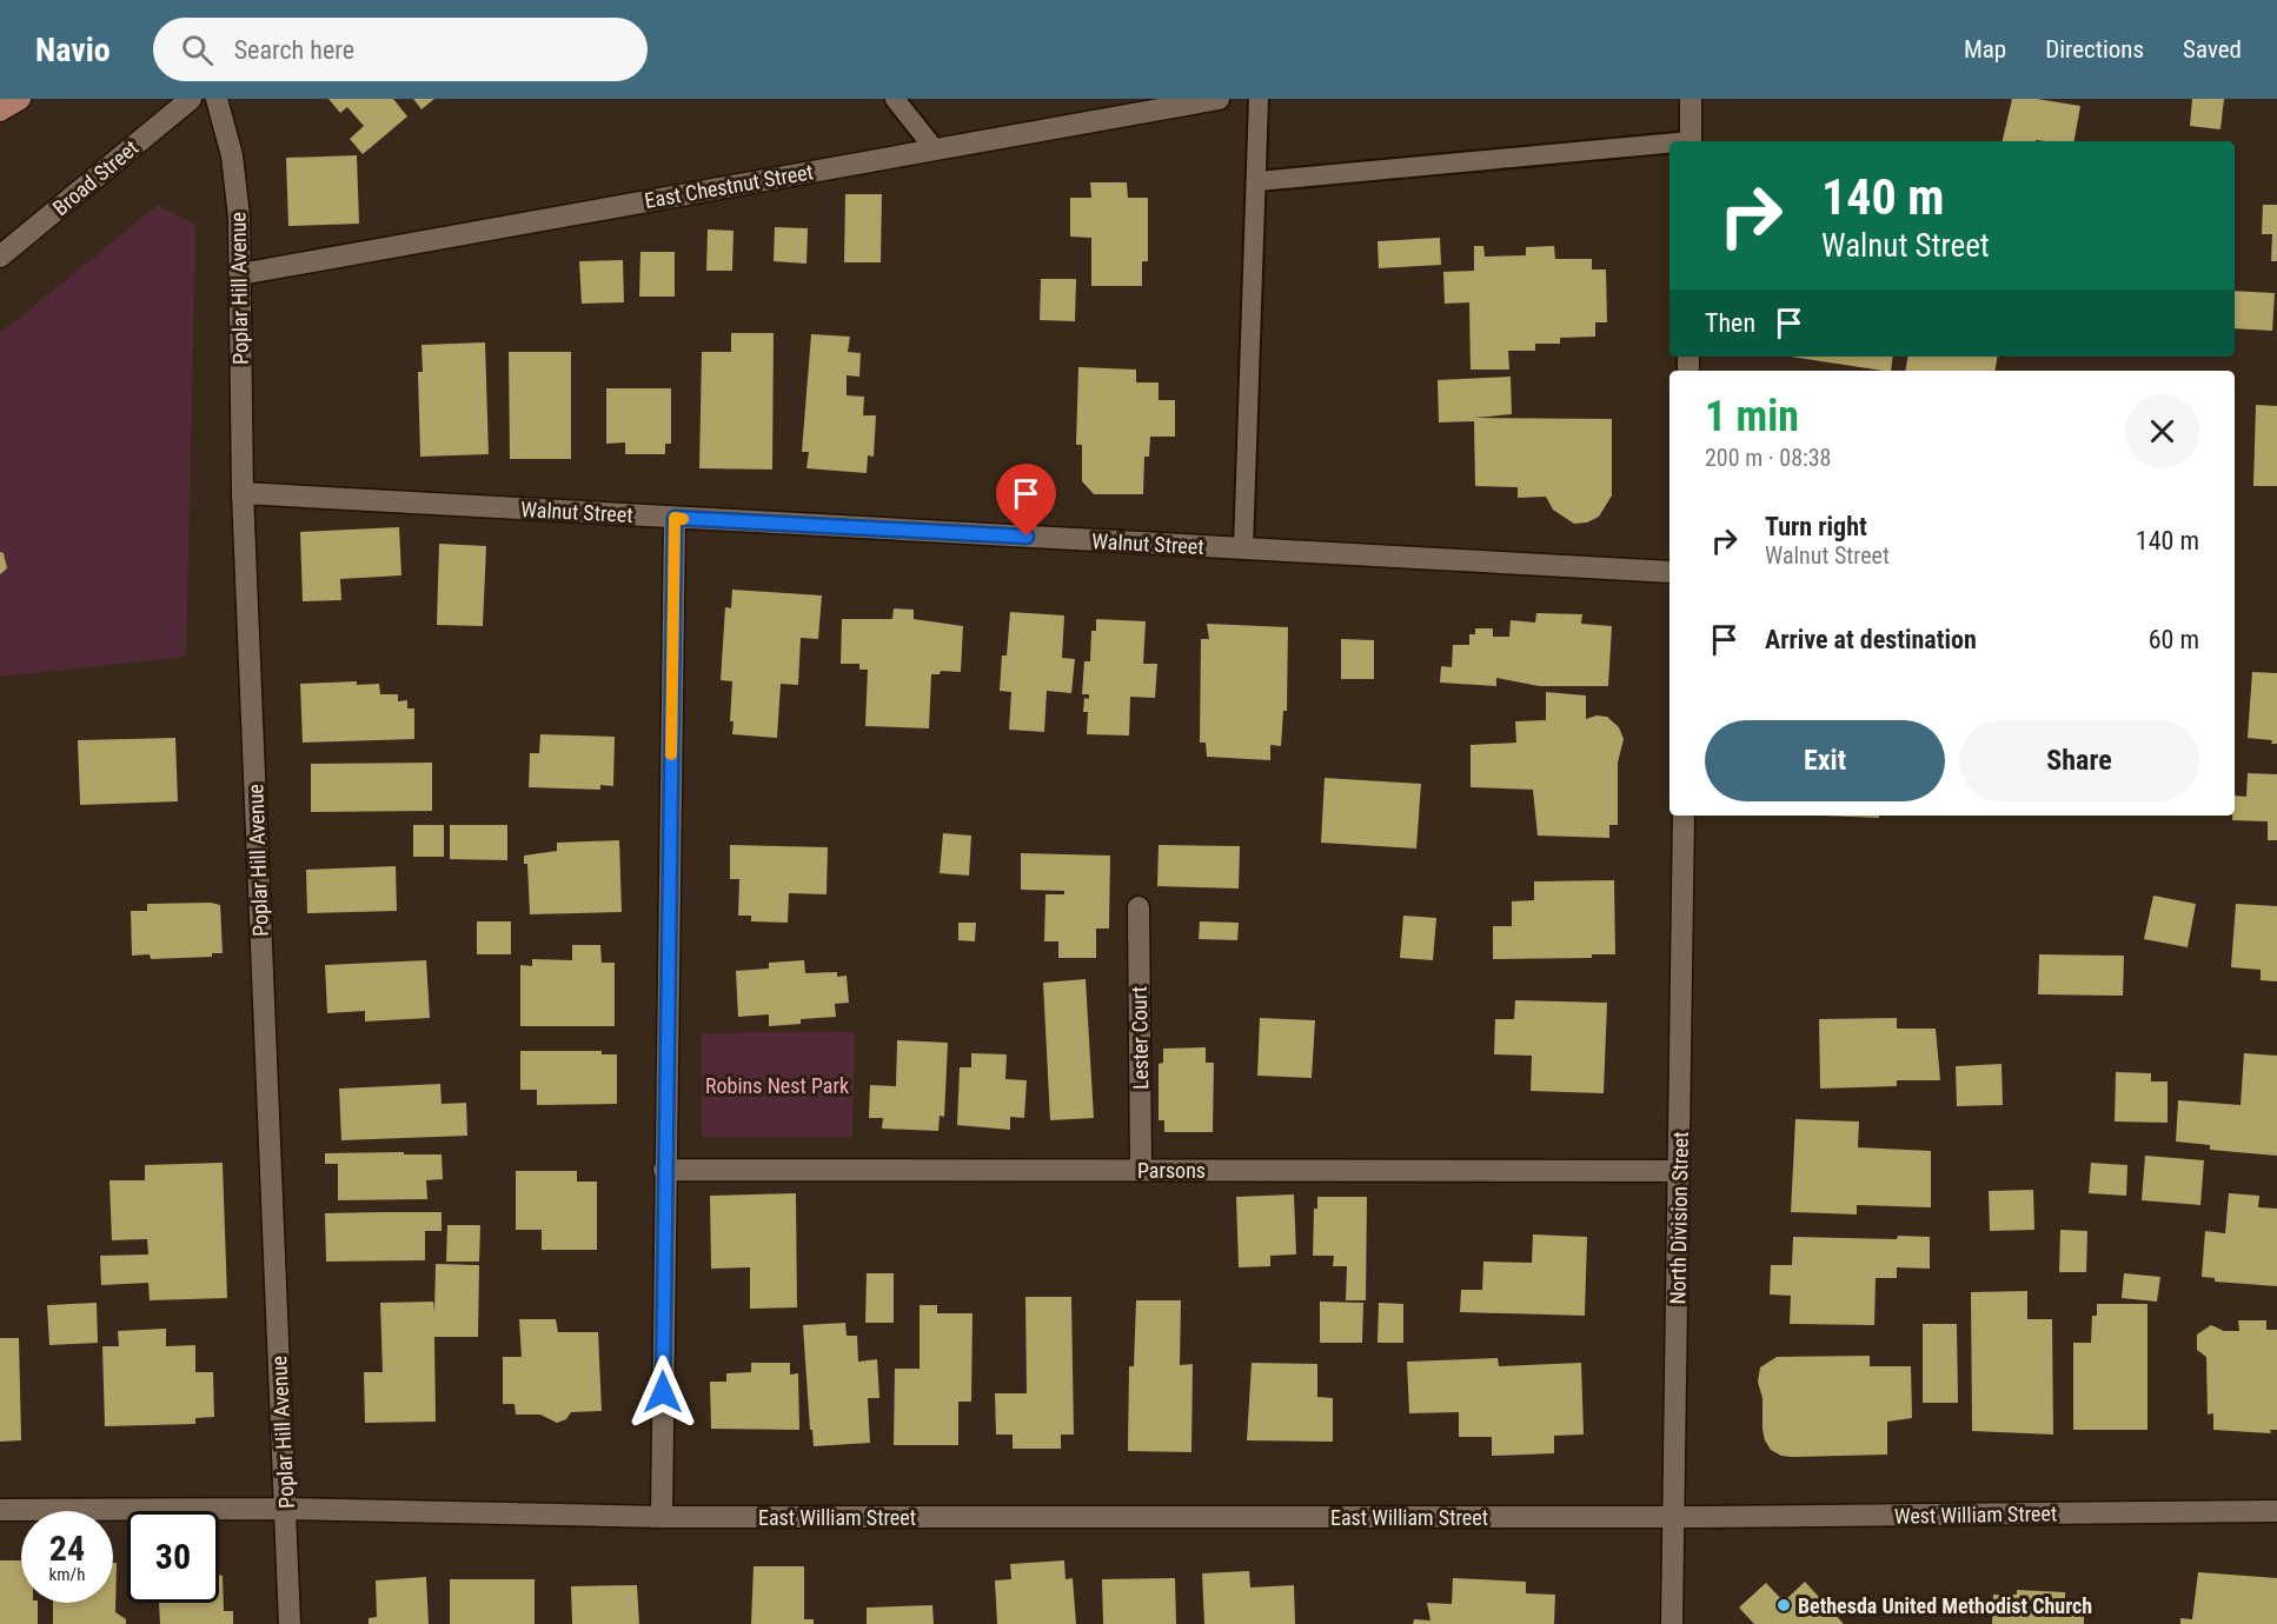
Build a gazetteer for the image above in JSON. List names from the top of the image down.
{
  "streets": {
    "street": [
      "Broad Street",
      "East Chestnut Street",
      "Poplar Hill Avenue",
      "Walnut Street",
      "Lester Court",
      "Parsons",
      "North Division Street",
      "West William Street",
      "East William Street"
    ]
  },
  "crossings": [
    ["East Chestnut Street", "Poplar Hill Avenue"],
    ["Poplar Hill Avenue", "Walnut Street"],
    ["Poplar Hill Avenue", "East William Street"],
    ["Lester Court", "Parsons"],
    ["Parsons", "North Division Street"],
    ["North Division Street", "West William Street"],
    ["North Division Street", "East William Street"],
    ["West William Street", "East William Street"]
  ],
  "parks": ["Robins Nest Park"],
  "places": ["Bethesda United Methodist Church"],
  "page": {
    "header": "Navio",
    "search": "Search here",
    "nav": ["Map", "Directions", "Saved"],
    "turn": ["140 m", "Walnut Street"],
    "then": "Then",
    "heading": ["1 min", "200 m · 08:38"],
    "list": [
      {
        "name": "Turn right",
        "note": "Walnut Street",
        "value": "140 m"
      },
      {
        "name": "Arrive at destination",
        "value": "60 m"
      }
    ],
    "buttons": ["Exit", "Share"],
    "speed": "24 km/h",
    "limit": "30"
  }
}
